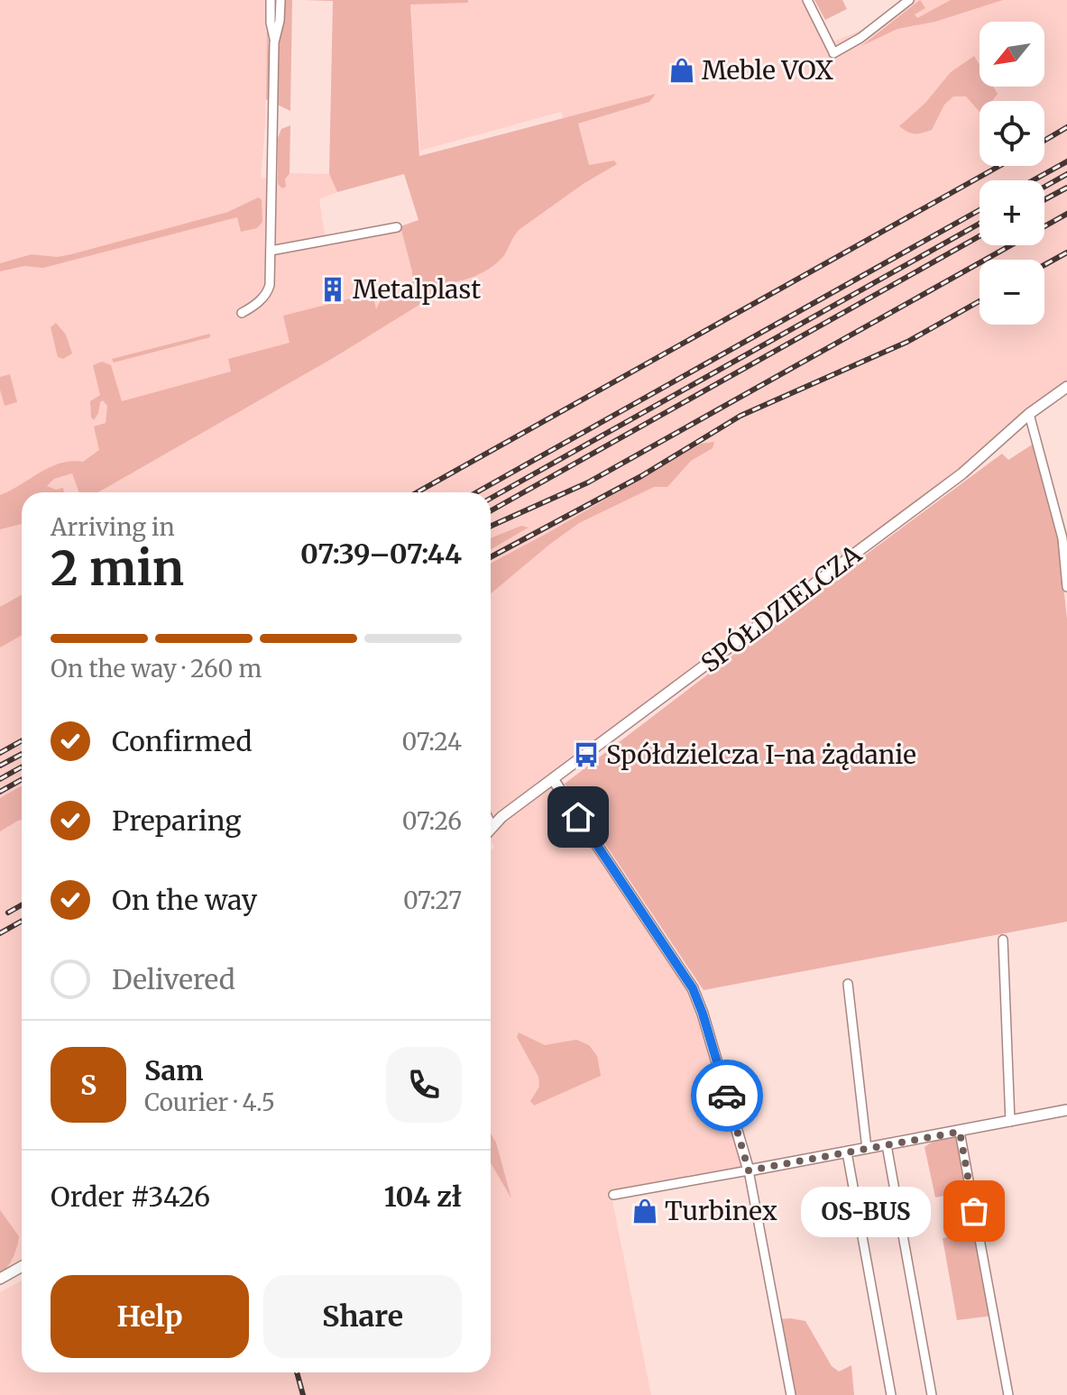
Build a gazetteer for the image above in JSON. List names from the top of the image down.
{
  "streets": {
    "street": ["SPÓŁDZIELCZA"]
  },
  "places": {
    "shop": ["Meble VOX", "Turbinex"],
    "building": ["Metalplast"],
    "bus stop": ["Spółdzielcza I-na żądanie"],
    "other": ["OS-BUS"]
  },
  "north": "bottom left",
  "page": {
    "map_buttons": ["+", "−"],
    "heading": ["2 min", "Arriving in", "07:39–07:44"],
    "panel": [
      "Sam",
      "Courier · 4.5",
      "Order #3426",
      "104 zł"
    ],
    "bar": "On the way · 260 m",
    "list": [
      ["Confirmed", "07:24"],
      ["Preparing", "07:26"],
      ["On the way", "07:27"],
      "Delivered"
    ],
    "round": "S",
    "bubble": "OS-BUS",
    "buttons": ["Help", "Share"]
  }
}
